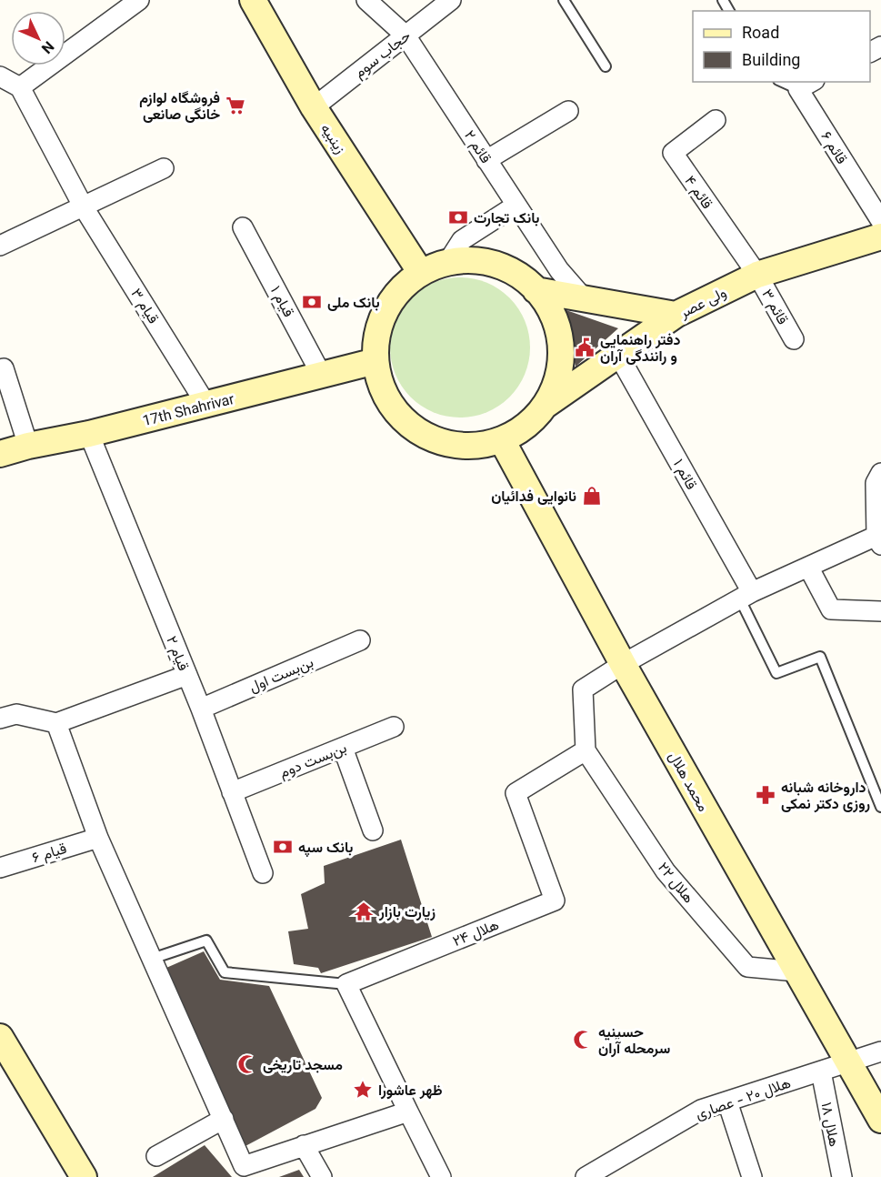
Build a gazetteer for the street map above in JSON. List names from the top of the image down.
{
  "streets": {
    "main road": [
      "زینبیه",
      "ولی عصر",
      "17th Shahrivar",
      "محمد هلال"
    ],
    "street": [
      "حجاب سوم",
      "قائم ۲",
      "قائم ۶",
      "قائم ۴",
      "قیام ۱",
      "قیام ۳",
      "قائم ۳",
      "قائم ۱",
      "قیام ۲",
      "بن‌بست اول",
      "بن‌بست دوم",
      "قیام ۶",
      "هلال ۲۲",
      "هلال ۲۴",
      "هلال ۲۰ - عصاری",
      "هلال ۱۸"
    ]
  },
  "crossings": [
    ["حجاب سوم", "زینبیه"],
    ["حجاب سوم", "قائم ۲"],
    ["زینبیه", "ولی عصر"],
    ["زینبیه", "17th Shahrivar"],
    ["زینبیه", "محمد هلال"],
    ["قائم ۴", "ولی عصر"],
    ["قائم ۴", "قائم ۳"],
    ["قیام ۱", "17th Shahrivar"],
    ["ولی عصر", "قائم ۳"],
    ["ولی عصر", "17th Shahrivar"],
    ["ولی عصر", "قائم ۱"],
    ["ولی عصر", "محمد هلال"],
    ["قیام ۳", "17th Shahrivar"],
    ["17th Shahrivar", "قیام ۲"],
    ["17th Shahrivar", "محمد هلال"],
    ["قیام ۲", "بن‌بست اول"],
    ["قیام ۲", "بن‌بست دوم"],
    ["محمد هلال", "هلال ۲۲"],
    ["محمد هلال", "هلال ۲۰ - عصاری"],
    ["هلال ۲۲", "هلال ۲۴"],
    ["هلال ۲۰ - عصاری", "هلال ۱۸"]
  ],
  "places": {
    "supermarket": ["فروشگاه لوازم خانگی صانعی"],
    "bank": ["بانک تجارت", "بانک ملی", "بانک سپه"],
    "public building": ["دفتر راهنمایی و رانندگی آران"],
    "shop": ["نانوایی فدائیان"],
    "pharmacy": ["داروخانه شبانه روزی دکتر نمکی"],
    "temple": ["زیارت بازار"],
    "mosque": ["حسینیه سرمحله آران", "مسجد تاریخی"],
    "place": ["ظهر عاشورا"]
  },
  "legend": ["Road", "Building"],
  "north": "bottom right"
}
